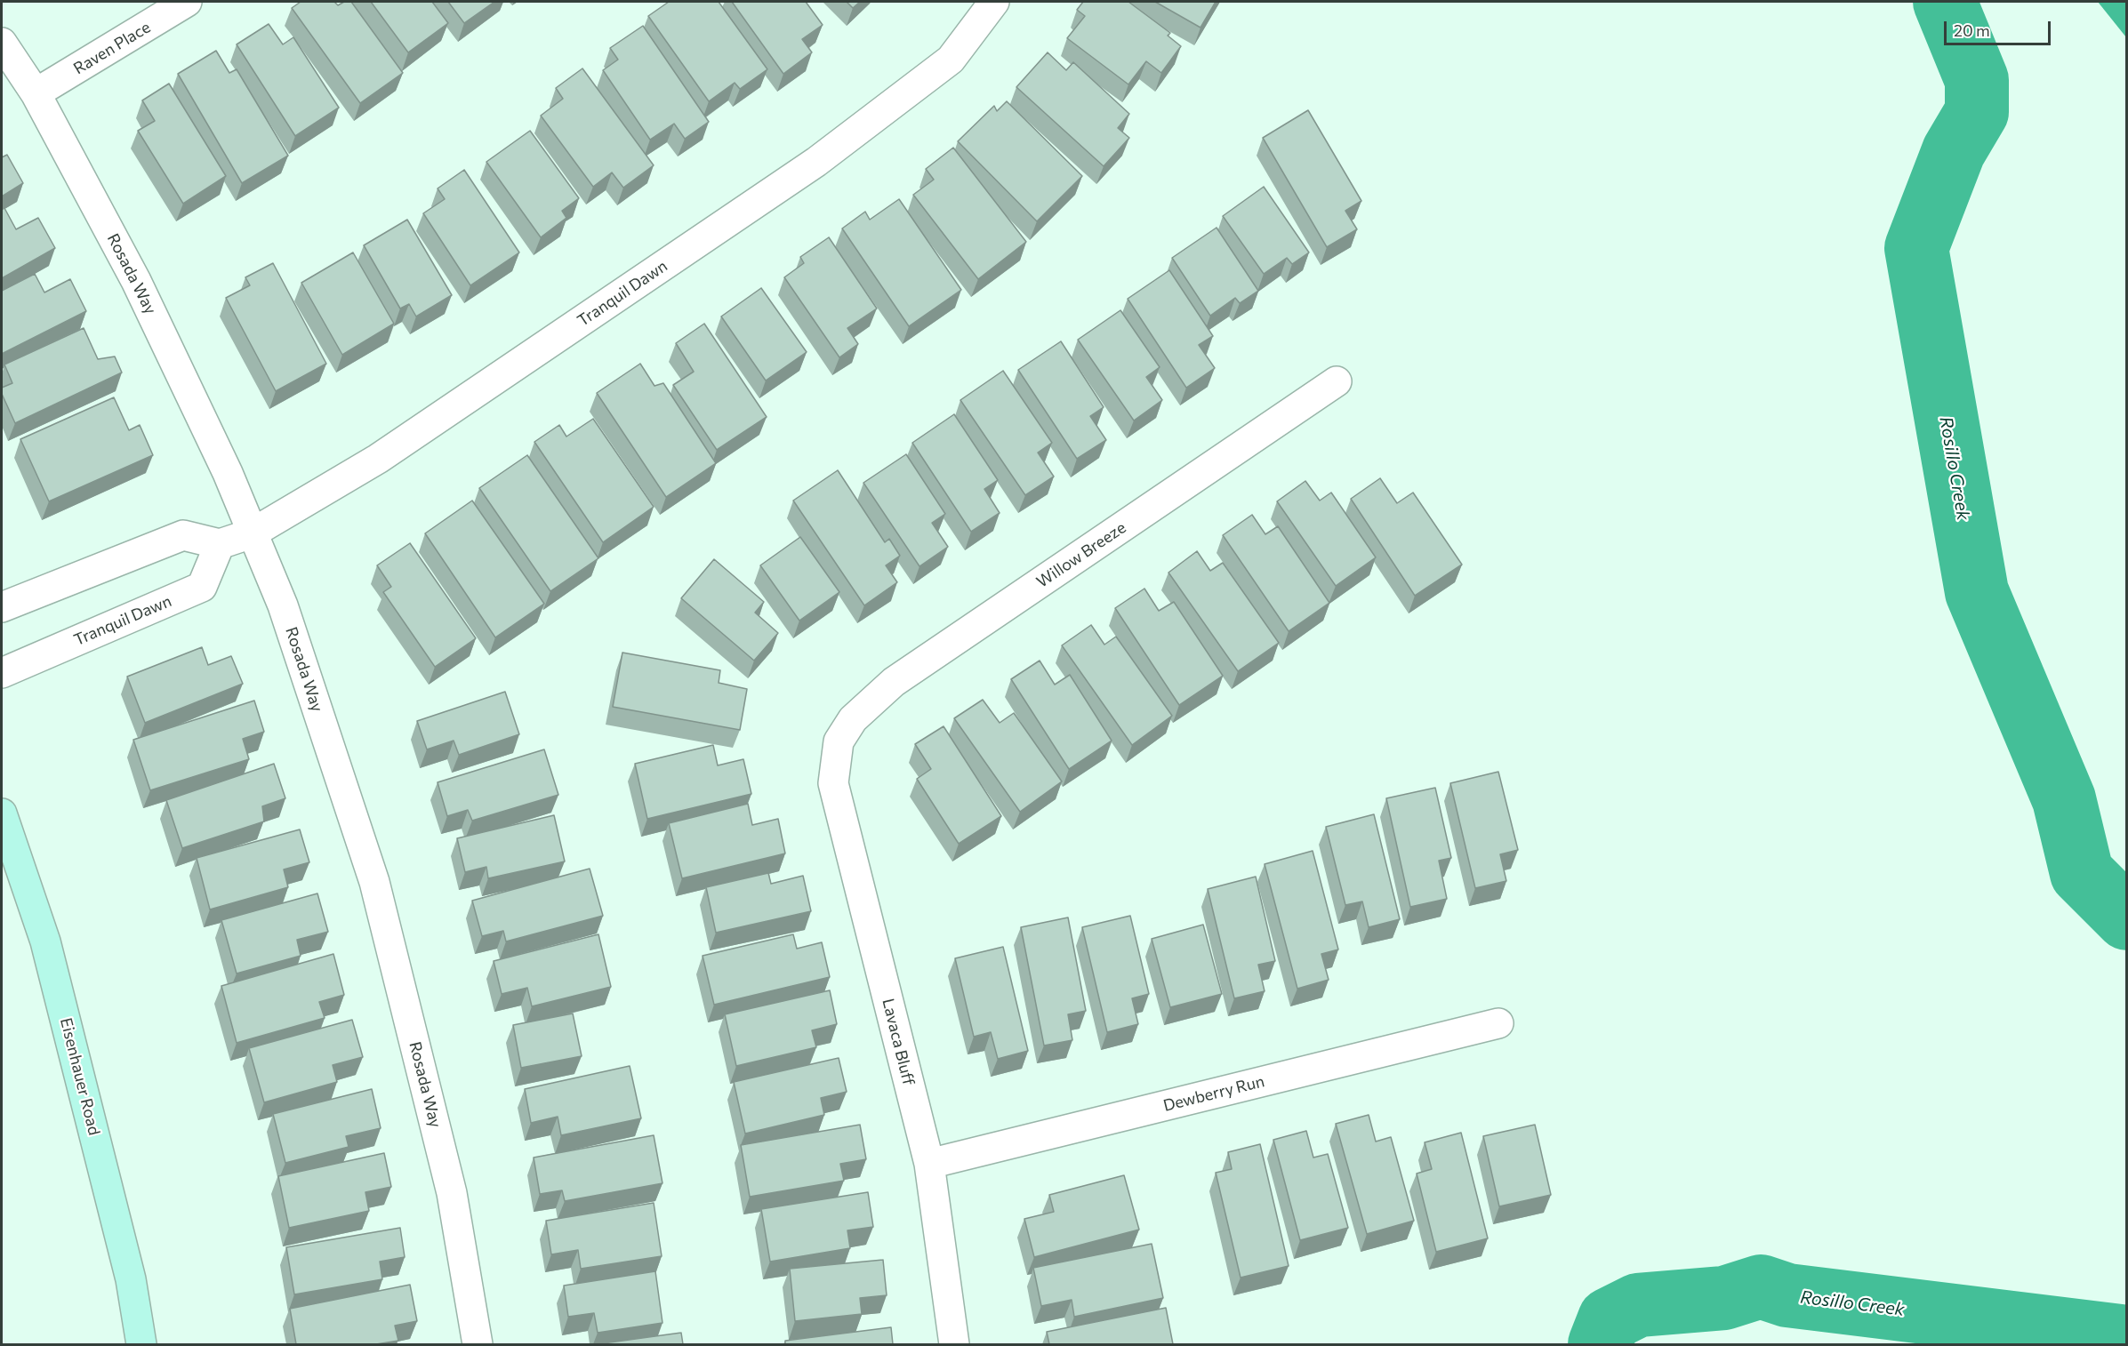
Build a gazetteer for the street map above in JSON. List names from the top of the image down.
{
  "streets": {
    "main road": ["Eisenhauer Road"],
    "street": [
      "Raven Place",
      "Rosada Way",
      "Tranquil Dawn",
      "Willow Breeze",
      "Lavaca Bluff",
      "Dewberry Run"
    ]
  },
  "crossings": [
    ["Raven Place", "Rosada Way"],
    ["Rosada Way", "Tranquil Dawn"],
    ["Willow Breeze", "Lavaca Bluff"],
    ["Lavaca Bluff", "Dewberry Run"]
  ],
  "water": ["Rosillo Creek"],
  "scale_bar": "20 m"
}
